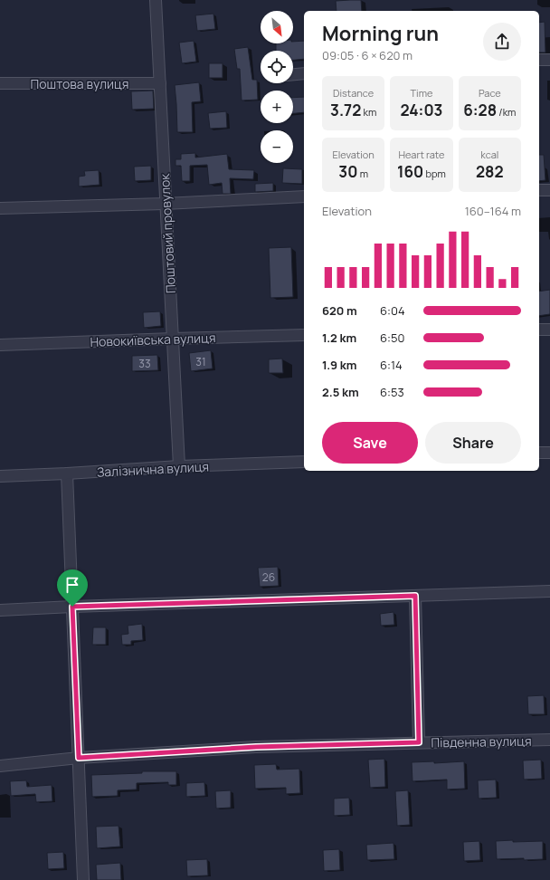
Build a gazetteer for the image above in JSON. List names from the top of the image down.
{
  "streets": {
    "street": [
      "Поштова вулиця",
      "Поштовий провулок",
      "Новокиївська вулиця",
      "Залізнична вулиця",
      "Південна вулиця"
    ]
  },
  "crossings": [
    ["Поштова вулиця", "Поштовий провулок"],
    ["Поштовий провулок", "Новокиївська вулиця"],
    ["Поштовий провулок", "Залізнична вулиця"]
  ],
  "house_numbers": ["31", "33", "26"],
  "north": "bottom right",
  "page": {
    "map_buttons": ["+", "−"],
    "heading": ["Morning run", "09:05 · 6 × 620 m"],
    "stats": [
      ["Distance", "3.72 km"],
      ["Time", "24:03"],
      ["Pace", "6:28 /km"],
      ["Elevation", "30 m"],
      ["Heart rate", "160 bpm"],
      ["kcal", "282"]
    ],
    "chart": ["Elevation", "160–164 m"],
    "list": [
      {
        "name": "620 m",
        "note": "6:04"
      },
      {
        "name": "1.2 km",
        "note": "6:50"
      },
      {
        "name": "1.9 km",
        "note": "6:14"
      },
      {
        "name": "2.5 km",
        "note": "6:53"
      }
    ],
    "buttons": ["Save", "Share"]
  }
}
